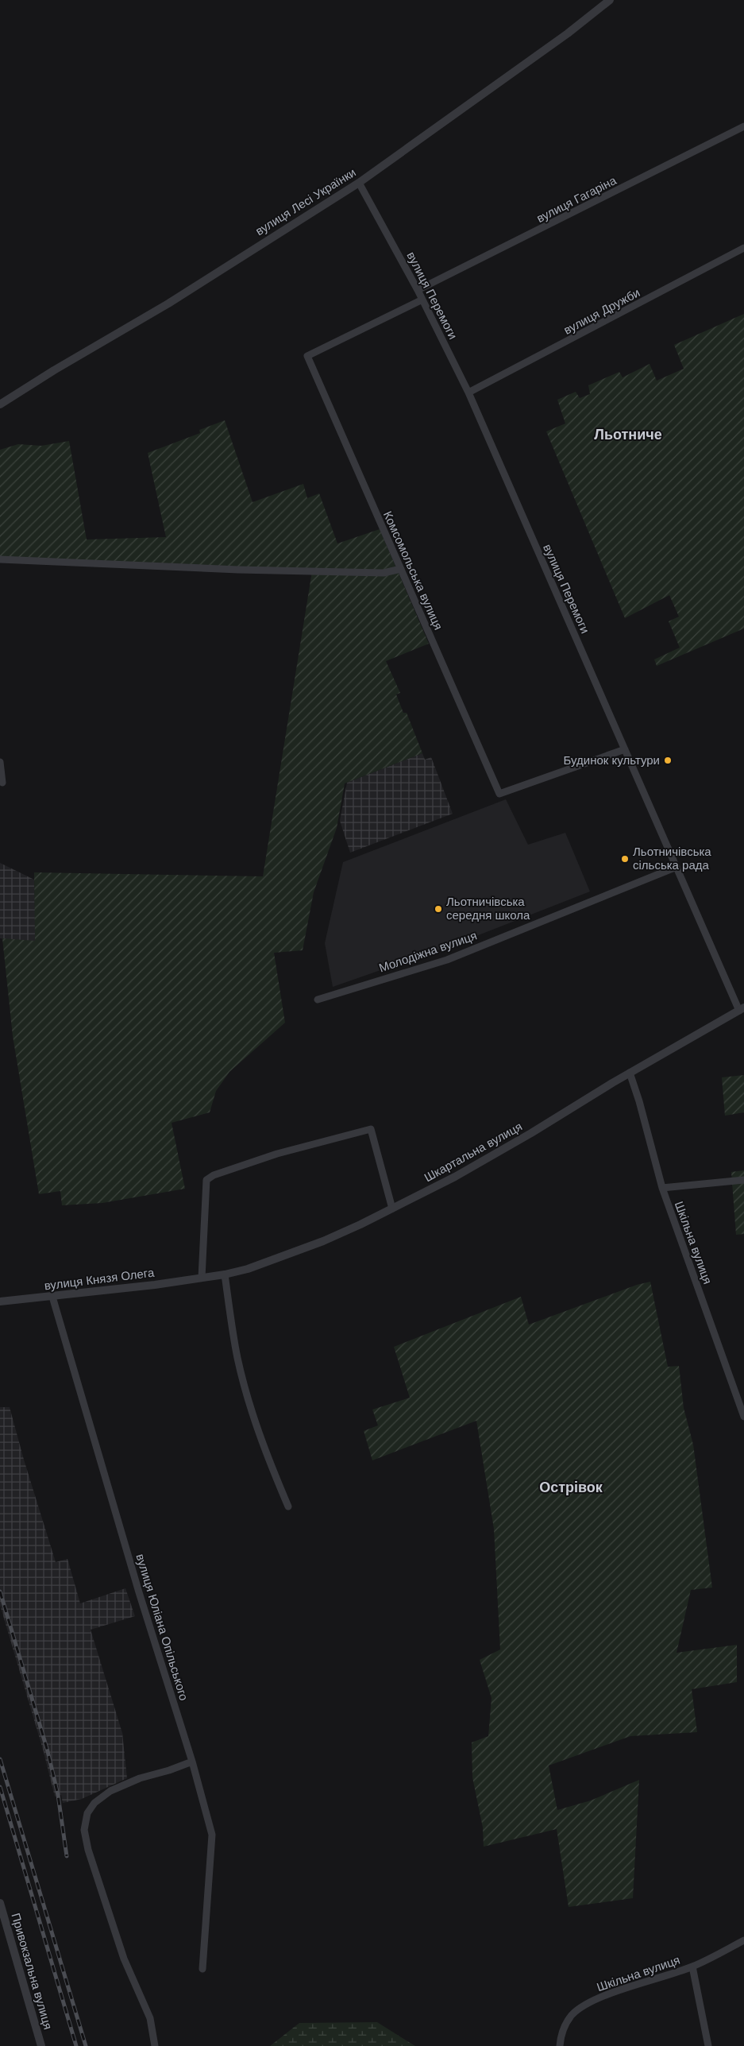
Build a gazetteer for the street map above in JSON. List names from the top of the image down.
{
  "streets": {
    "street": [
      "вулиця Гагаріна",
      "вулиця Лесі Українки",
      "вулиця Перемоги",
      "вулиця Дружби",
      "Комсомольська вулиця",
      "Молодіжна вулиця",
      "Шкартальна вулиця",
      "Шкільна вулиця",
      "вулиця Князя Олега",
      "вулиця Юліана Опільського",
      "Привокзальна вулиця"
    ]
  },
  "crossings": [
    ["вулиця Гагаріна", "вулиця Перемоги"],
    ["вулиця Лесі Українки", "вулиця Перемоги"],
    ["вулиця Перемоги", "вулиця Дружби"],
    ["вулиця Перемоги", "Комсомольська вулиця"],
    ["вулиця Перемоги", "Молодіжна вулиця"],
    ["вулиця Перемоги", "Шкартальна вулиця"],
    ["Шкартальна вулиця", "Шкільна вулиця"],
    ["Шкартальна вулиця", "вулиця Князя Олега"],
    ["вулиця Князя Олега", "вулиця Юліана Опільського"]
  ],
  "districts": ["Льотниче", "Острівок"],
  "places": ["Будинок культури", "Льотничівська сільська рада", "Льотничівська середня школа"]
}
